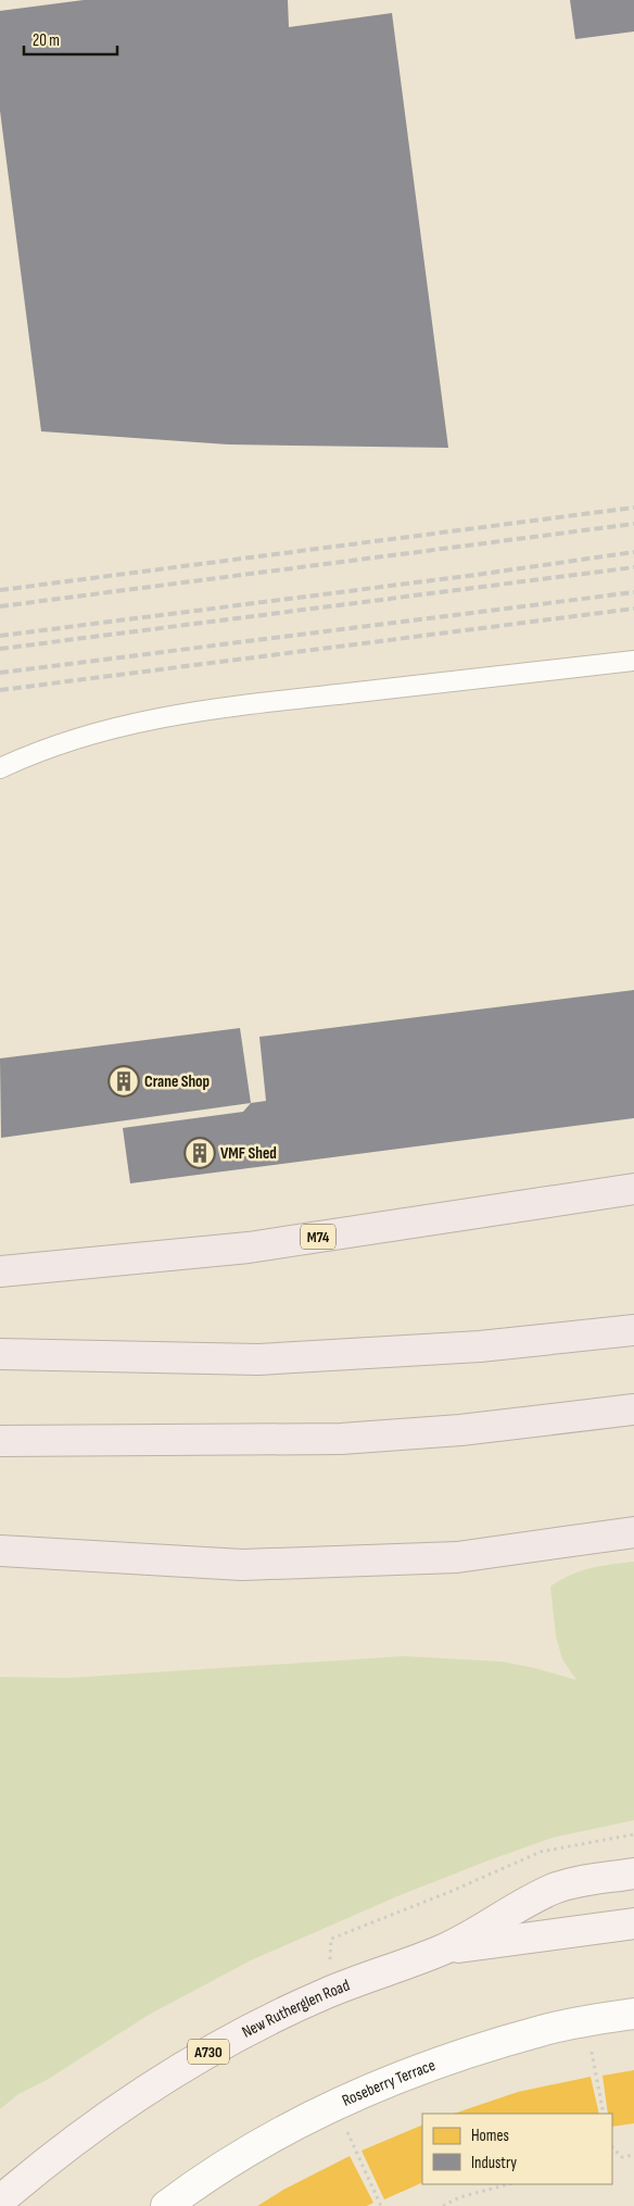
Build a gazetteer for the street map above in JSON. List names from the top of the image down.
{
  "streets": {
    "highway": ["M74"],
    "main road": ["New Rutherglen Road", "A730"],
    "street": ["Roseberry Terrace"]
  },
  "places": {
    "building": ["Crane Shop", "VMF Shed"]
  },
  "legend": ["Homes", "Industry"],
  "scale_bar": "20 m"
}
